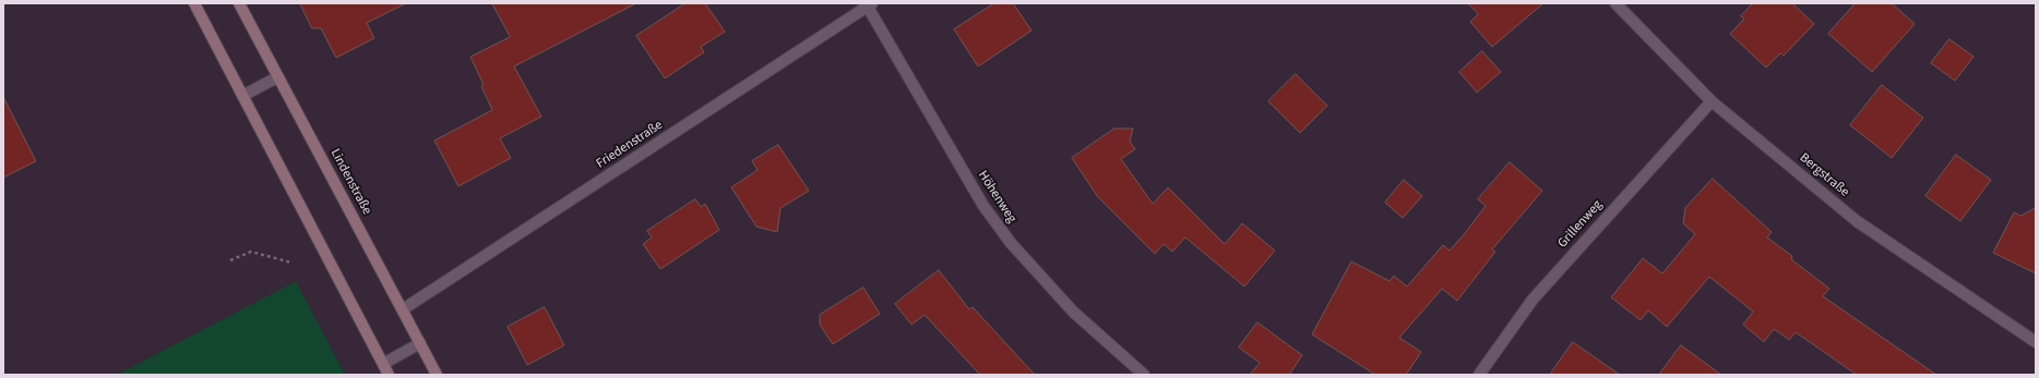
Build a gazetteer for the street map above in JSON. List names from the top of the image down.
{
  "streets": {
    "street": [
      "Friedenstraße",
      "Bergstraße",
      "Lindenstraße",
      "Höhenweg",
      "Grillenweg"
    ]
  },
  "crossings": [
    ["Friedenstraße", "Lindenstraße"],
    ["Friedenstraße", "Höhenweg"],
    ["Bergstraße", "Grillenweg"]
  ]
}
